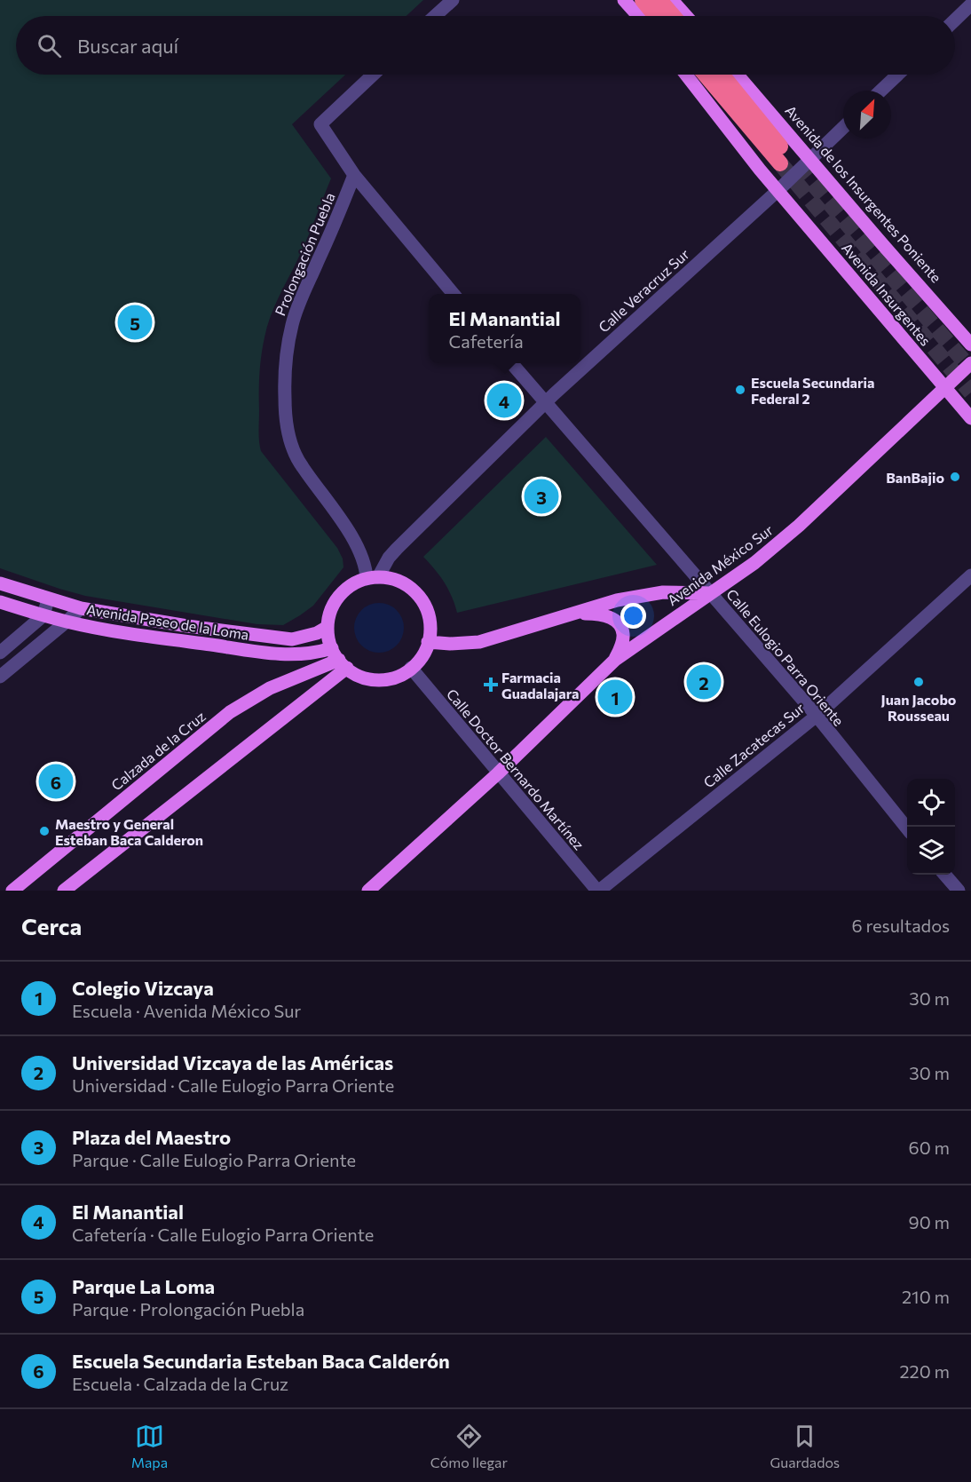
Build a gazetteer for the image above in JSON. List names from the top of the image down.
{
  "streets": {
    "main road": [
      "Avenida de los Insurgentes Poniente",
      "Avenida Insurgentes",
      "Avenida México Sur",
      "Avenida Paseo de la Loma",
      "Calzada de la Cruz"
    ],
    "street": [
      "Prolongación Puebla",
      "Calle Veracruz Sur",
      "Calle Eulogio Parra Oriente",
      "Calle Zacatecas Sur",
      "Calle Doctor Bernardo Martínez"
    ]
  },
  "crossings": [
    ["Avenida de los Insurgentes Poniente", "Calle Veracruz Sur"],
    ["Prolongación Puebla", "Calle Veracruz Sur"],
    ["Prolongación Puebla", "Avenida Paseo de la Loma"],
    ["Prolongación Puebla", "Calzada de la Cruz"],
    ["Prolongación Puebla", "Calle Doctor Bernardo Martínez"],
    ["Calle Veracruz Sur", "Avenida Insurgentes"],
    ["Calle Veracruz Sur", "Avenida Paseo de la Loma"],
    ["Calle Veracruz Sur", "Calle Eulogio Parra Oriente"],
    ["Calle Veracruz Sur", "Calzada de la Cruz"],
    ["Calle Veracruz Sur", "Calle Doctor Bernardo Martínez"],
    ["Avenida Insurgentes", "Avenida México Sur"],
    ["Avenida México Sur", "Calle Eulogio Parra Oriente"],
    ["Avenida México Sur", "Calle Doctor Bernardo Martínez"],
    ["Avenida Paseo de la Loma", "Calzada de la Cruz"],
    ["Avenida Paseo de la Loma", "Calle Doctor Bernardo Martínez"],
    ["Calle Eulogio Parra Oriente", "Calle Zacatecas Sur"],
    ["Calle Zacatecas Sur", "Calle Doctor Bernardo Martínez"],
    ["Calzada de la Cruz", "Calle Doctor Bernardo Martínez"]
  ],
  "places": {
    "other": [
      "Escuela Secundaria Federal 2",
      "BanBajio",
      "Juan Jacobo Rousseau",
      "Maestro y General Esteban Baca Calderon"
    ],
    "health": ["Farmacia Guadalajara"]
  },
  "north": "top right",
  "page": {
    "search": "Buscar aquí",
    "popup": ["El Manantial", "Cafetería"],
    "pins": [
      "5",
      "4",
      "3",
      "2",
      "1",
      "6"
    ],
    "heading": ["Cerca", "6 resultados"],
    "list": [
      {
        "mark": "1",
        "name": "Colegio Vizcaya",
        "note": "Escuela · Avenida México Sur",
        "value": "30 m"
      },
      {
        "mark": "2",
        "name": "Universidad Vizcaya de las Américas",
        "note": "Universidad · Calle Eulogio Parra Oriente",
        "value": "30 m"
      },
      {
        "mark": "3",
        "name": "Plaza del Maestro",
        "note": "Parque · Calle Eulogio Parra Oriente",
        "value": "60 m"
      },
      {
        "mark": "4",
        "name": "El Manantial",
        "note": "Cafetería · Calle Eulogio Parra Oriente",
        "value": "90 m"
      },
      {
        "mark": "5",
        "name": "Parque La Loma",
        "note": "Parque · Prolongación Puebla",
        "value": "210 m"
      },
      {
        "mark": "6",
        "name": "Escuela Secundaria Esteban Baca Calderón",
        "note": "Escuela · Calzada de la Cruz",
        "value": "220 m"
      }
    ],
    "nav": ["Mapa", "Cómo llegar", "Guardados"]
  }
}
